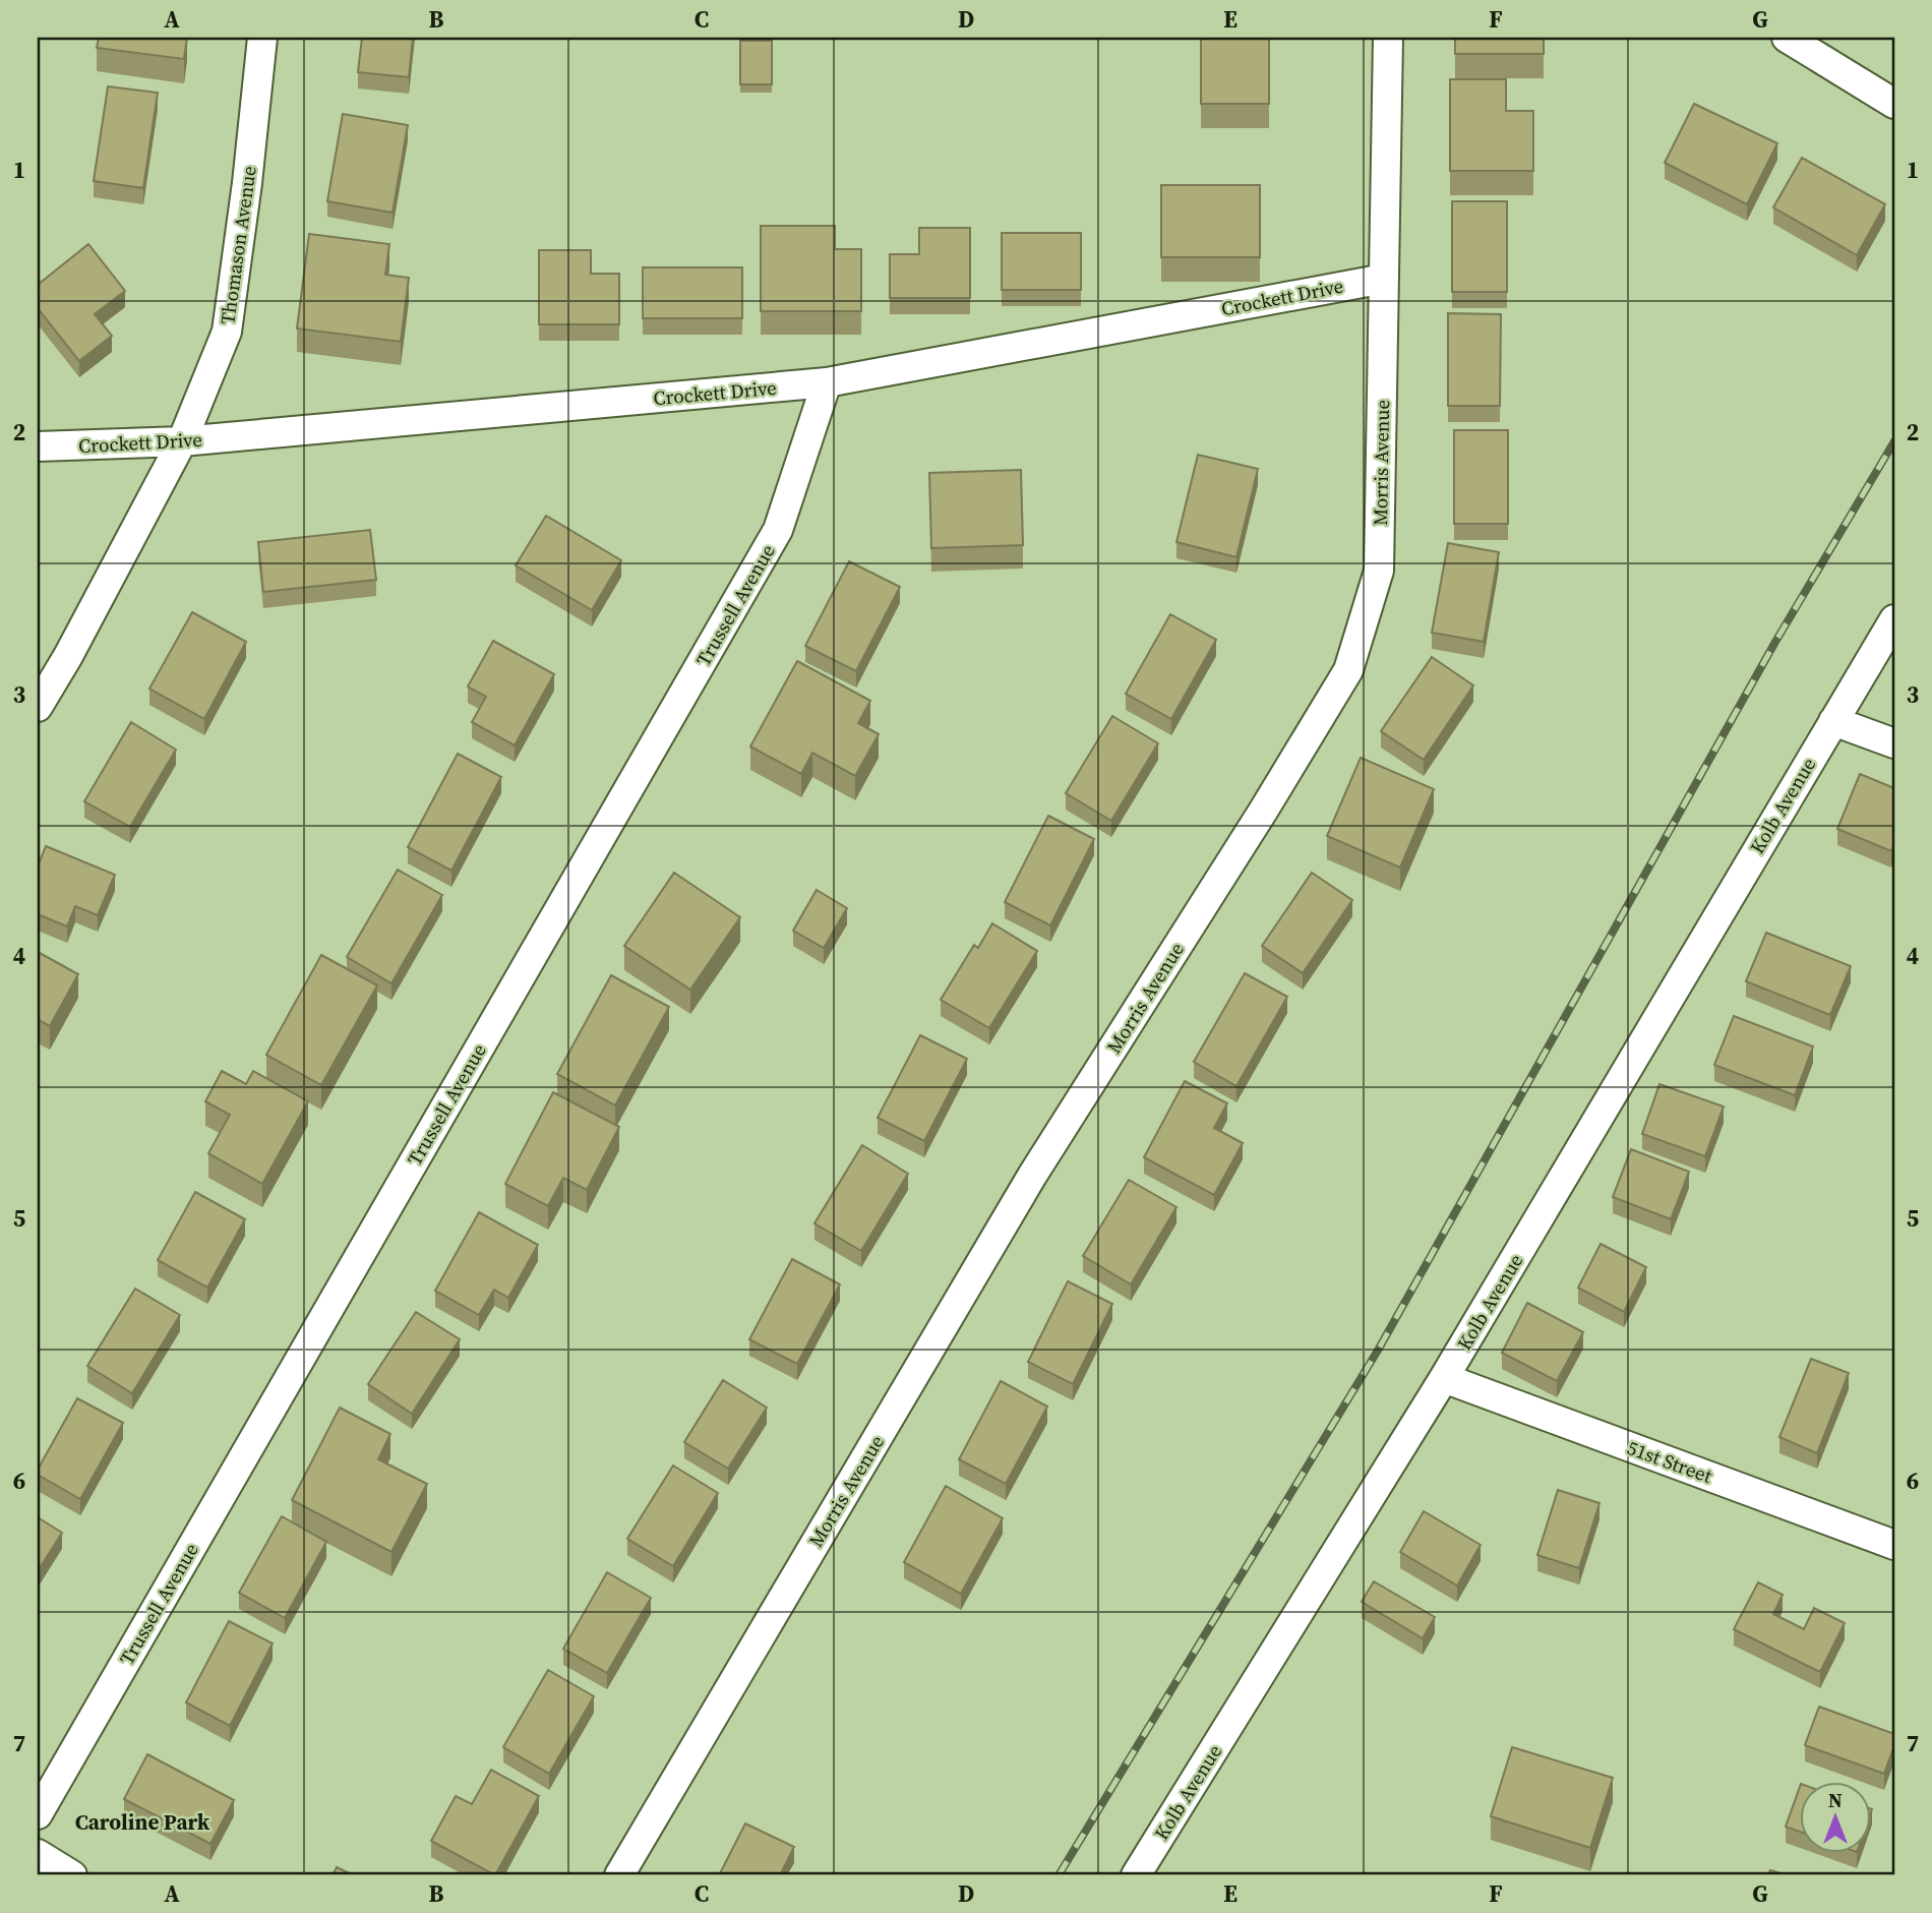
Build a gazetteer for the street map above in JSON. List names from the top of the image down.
{
  "streets": {
    "street": [
      "Thomason Avenue",
      "Crockett Drive",
      "Morris Avenue",
      "Trussell Avenue",
      "Kolb Avenue",
      "51st Street"
    ]
  },
  "crossings": [
    ["Thomason Avenue", "Crockett Drive"],
    ["Crockett Drive", "Morris Avenue"],
    ["Crockett Drive", "Trussell Avenue"],
    ["Kolb Avenue", "51st Street"]
  ],
  "districts": ["Caroline Park"],
  "north": "top",
  "grid": {
    "columns": [
      "A",
      "B",
      "C",
      "D",
      "E",
      "F",
      "G"
    ],
    "rows": [
      "1",
      "2",
      "3",
      "4",
      "5",
      "6",
      "7"
    ]
  }
}
